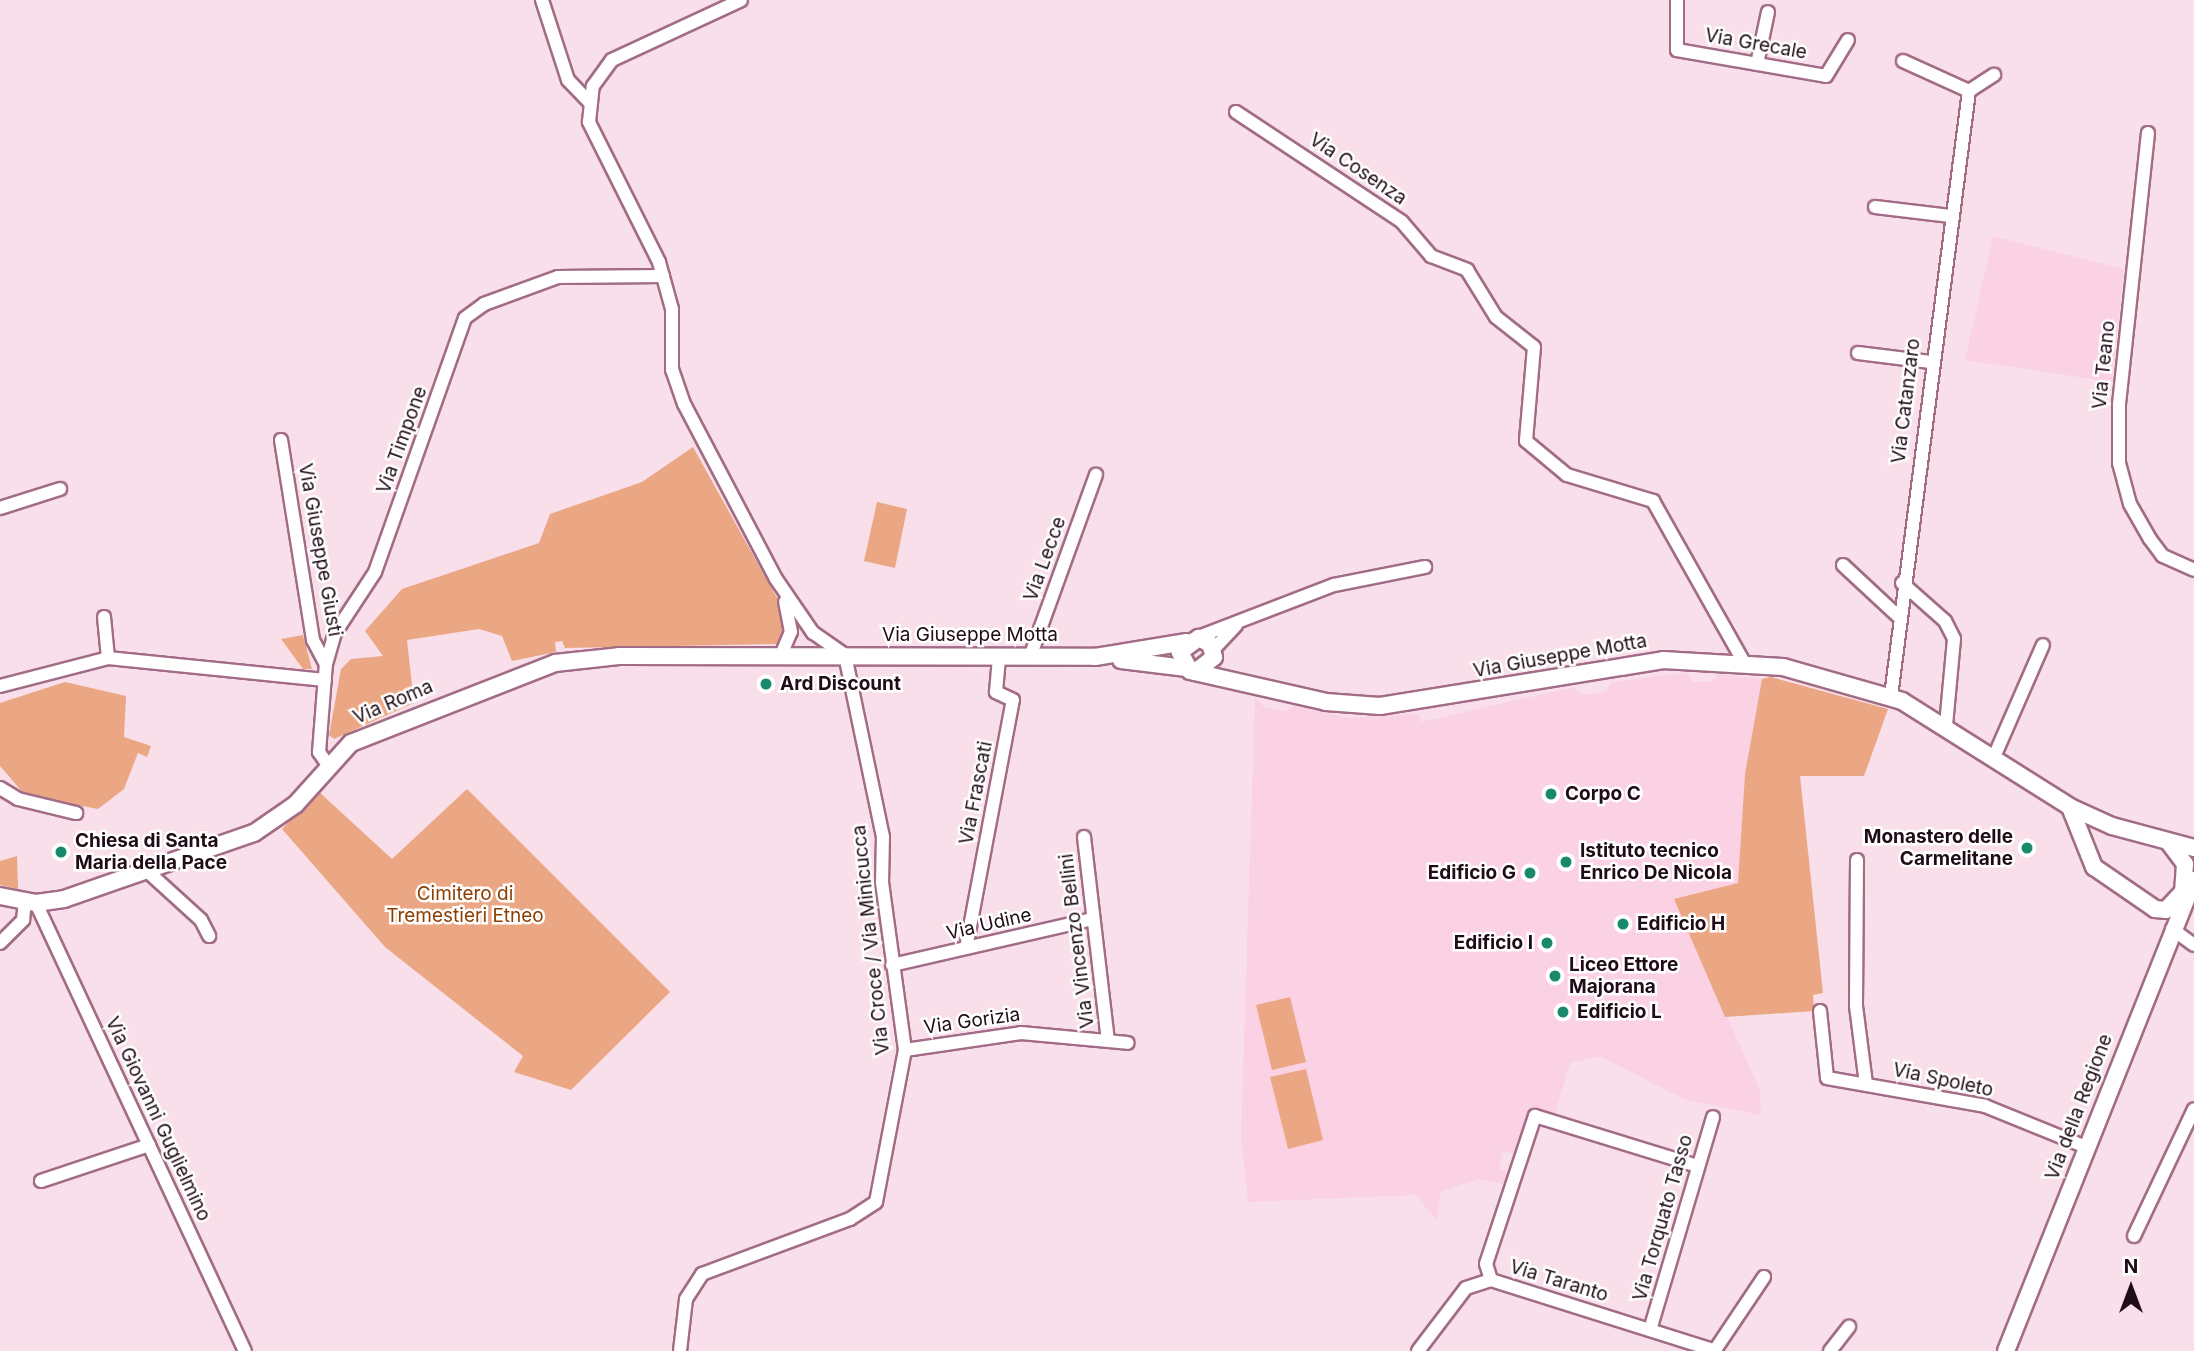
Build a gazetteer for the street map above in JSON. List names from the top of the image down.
{
  "streets": {
    "main road": ["Via Giuseppe Motta", "Via Roma", "Via della Regione"],
    "street": [
      "Via Grecale",
      "Via Cosenza",
      "Via Teano",
      "Via Catanzaro",
      "Via Timpone",
      "Via Giuseppe Giusti",
      "Via Lecce",
      "Via Frascati",
      "Via Udine",
      "Via Croce / Via Minicucca",
      "Via Vincenzo Bellini",
      "Via Gorizia",
      "Via Spoleto",
      "Via Giovanni Guglielmino",
      "Via Torquato Tasso",
      "Via Taranto"
    ]
  },
  "crossings": [
    ["Via Cosenza", "Via Giuseppe Motta"],
    ["Via Catanzaro", "Via Giuseppe Motta"],
    ["Via Timpone", "Via Giuseppe Giusti"],
    ["Via Timpone", "Via Roma"],
    ["Via Lecce", "Via Giuseppe Motta"],
    ["Via Giuseppe Motta", "Via Roma"],
    ["Via Giuseppe Motta", "Via Frascati"],
    ["Via Giuseppe Motta", "Via Croce / Via Minicucca"],
    ["Via Roma", "Via Croce / Via Minicucca"],
    ["Via Roma", "Via Giovanni Guglielmino"],
    ["Via Frascati", "Via Udine"],
    ["Via Udine", "Via Croce / Via Minicucca"],
    ["Via Udine", "Via Vincenzo Bellini"],
    ["Via Croce / Via Minicucca", "Via Gorizia"],
    ["Via Vincenzo Bellini", "Via Gorizia"],
    ["Via Spoleto", "Via della Regione"],
    ["Via Torquato Tasso", "Via Taranto"]
  ],
  "parks": ["Cimitero di Tremestieri Etneo"],
  "places": [
    "Ard Discount",
    "Corpo C",
    "Monastero delle Carmelitane",
    "Chiesa di Santa Maria della Pace",
    "Istituto tecnico Enrico De Nicola",
    "Edificio G",
    "Edificio H",
    "Edificio I",
    "Liceo Ettore Majorana",
    "Edificio L"
  ],
  "north": "top"
}
